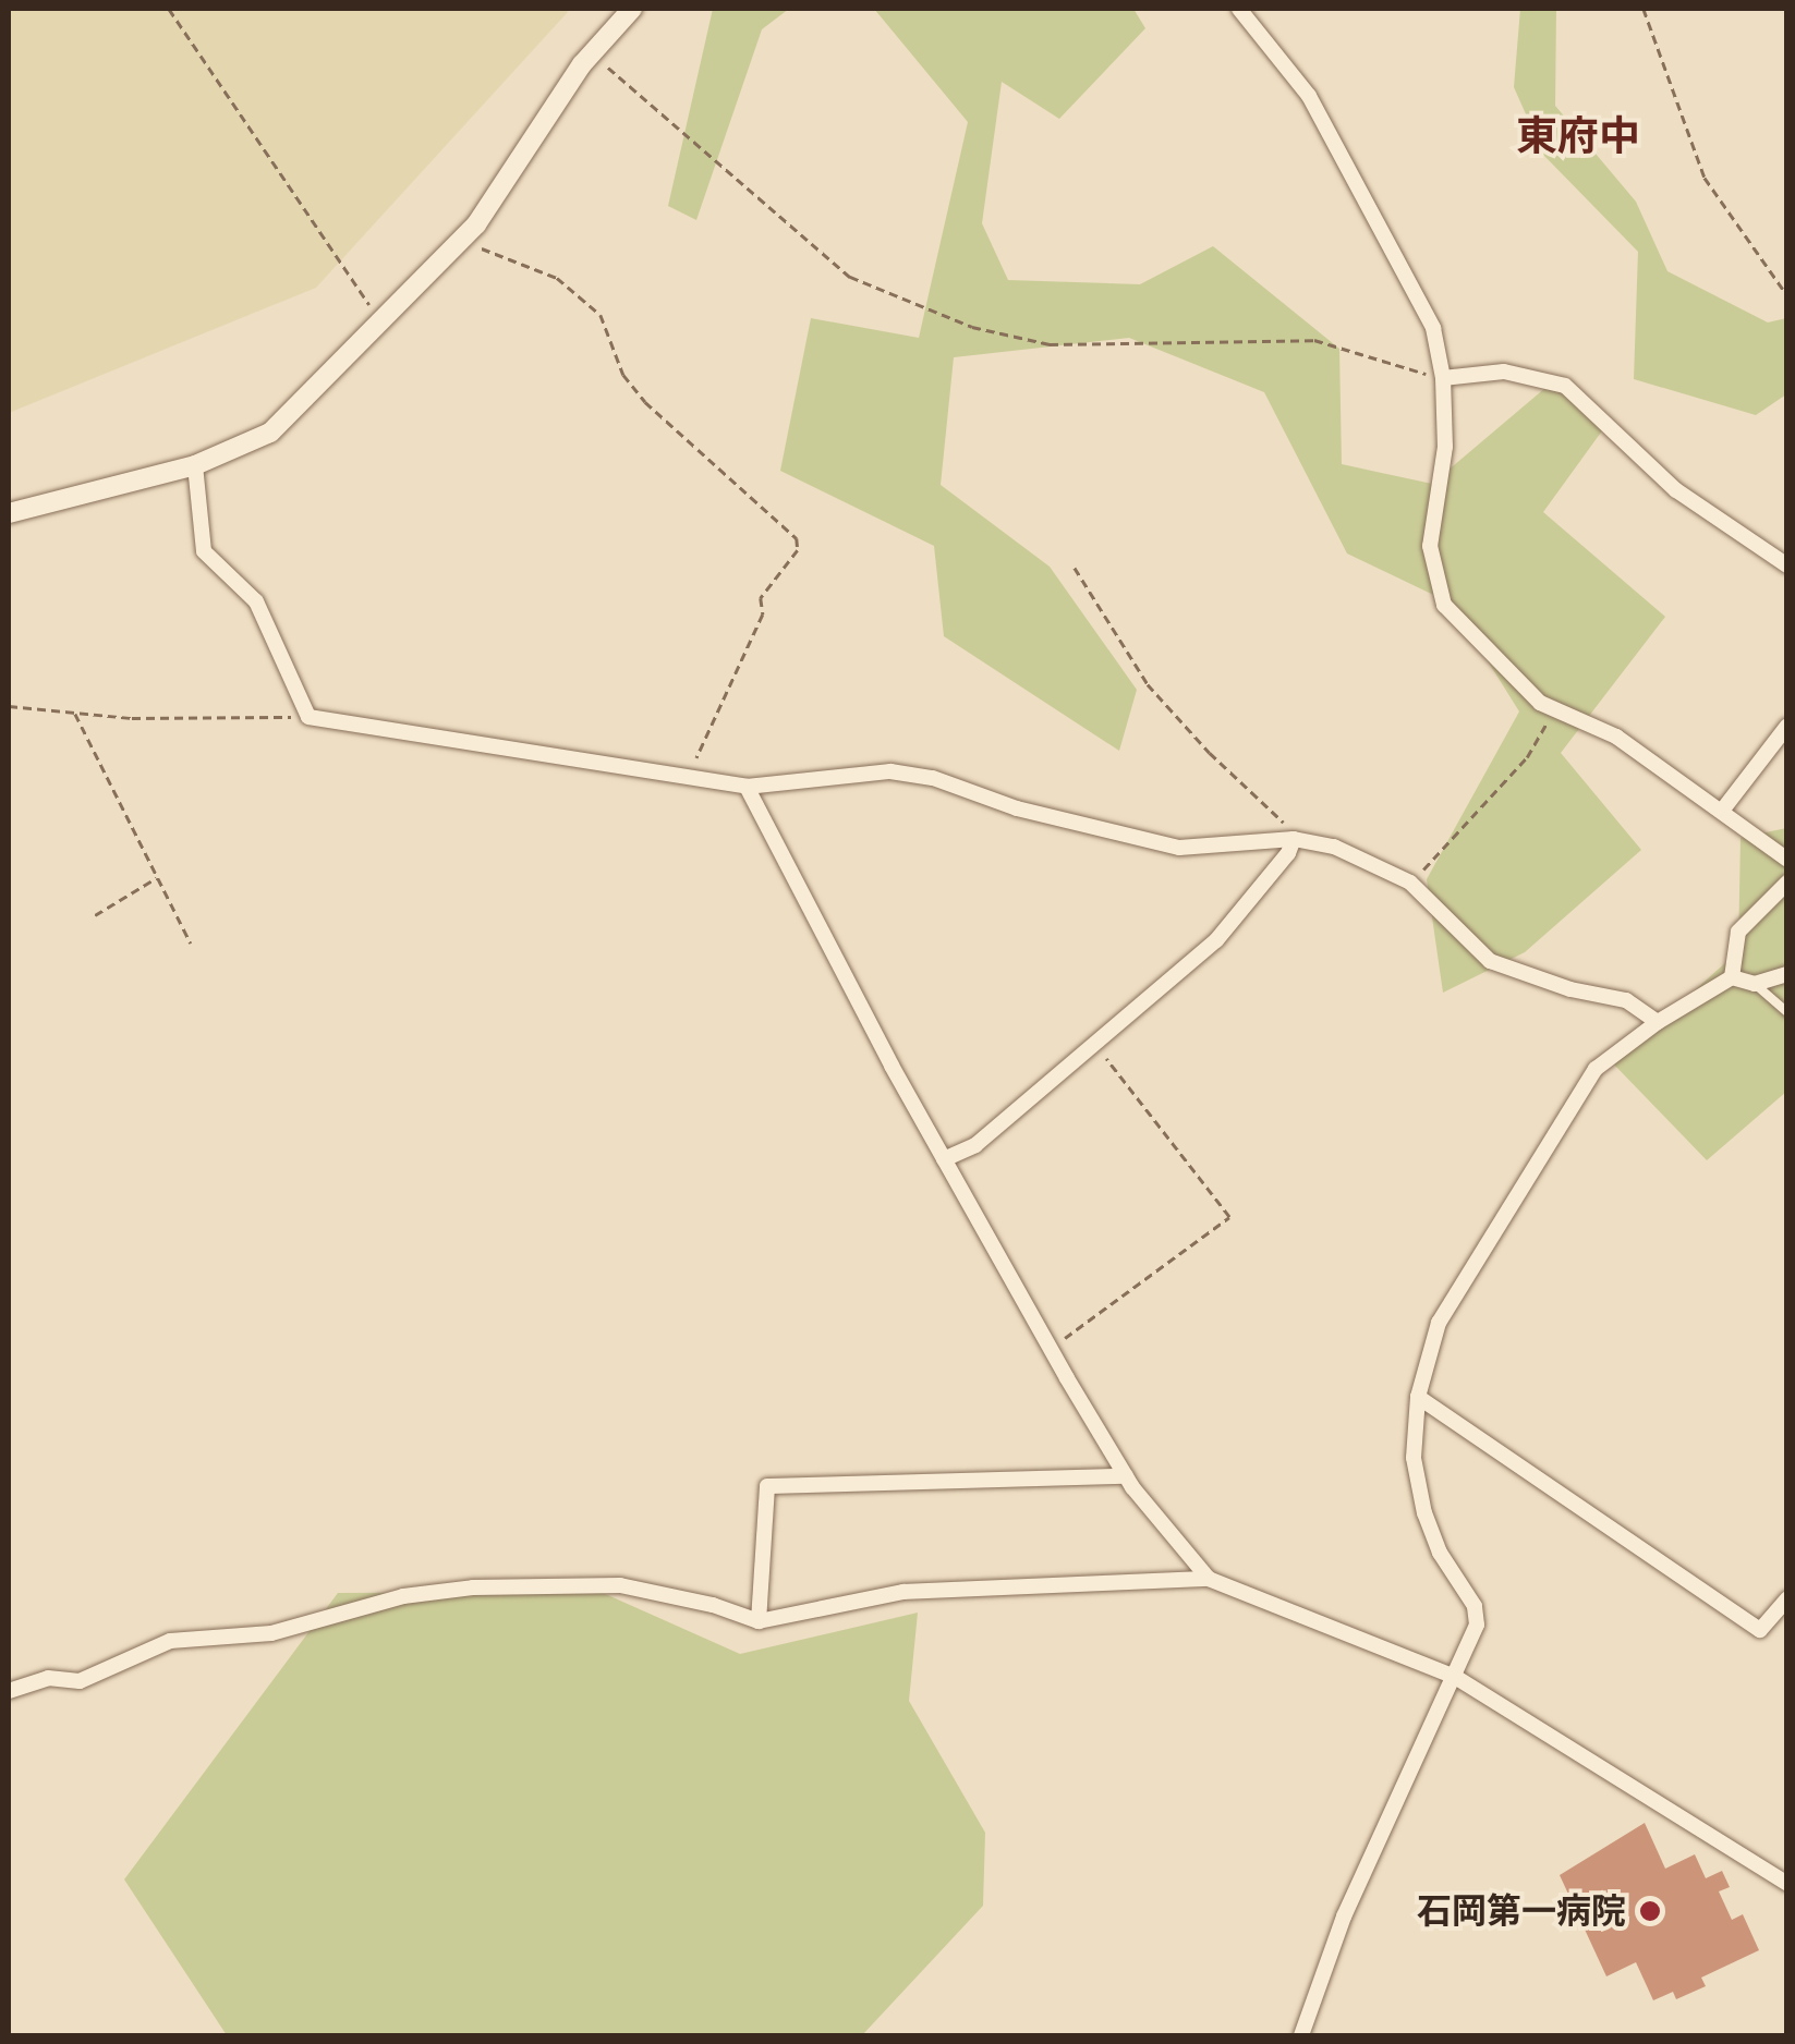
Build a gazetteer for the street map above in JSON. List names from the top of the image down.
{
  "districts": ["東府中"],
  "places": ["石岡第一病院"]
}
